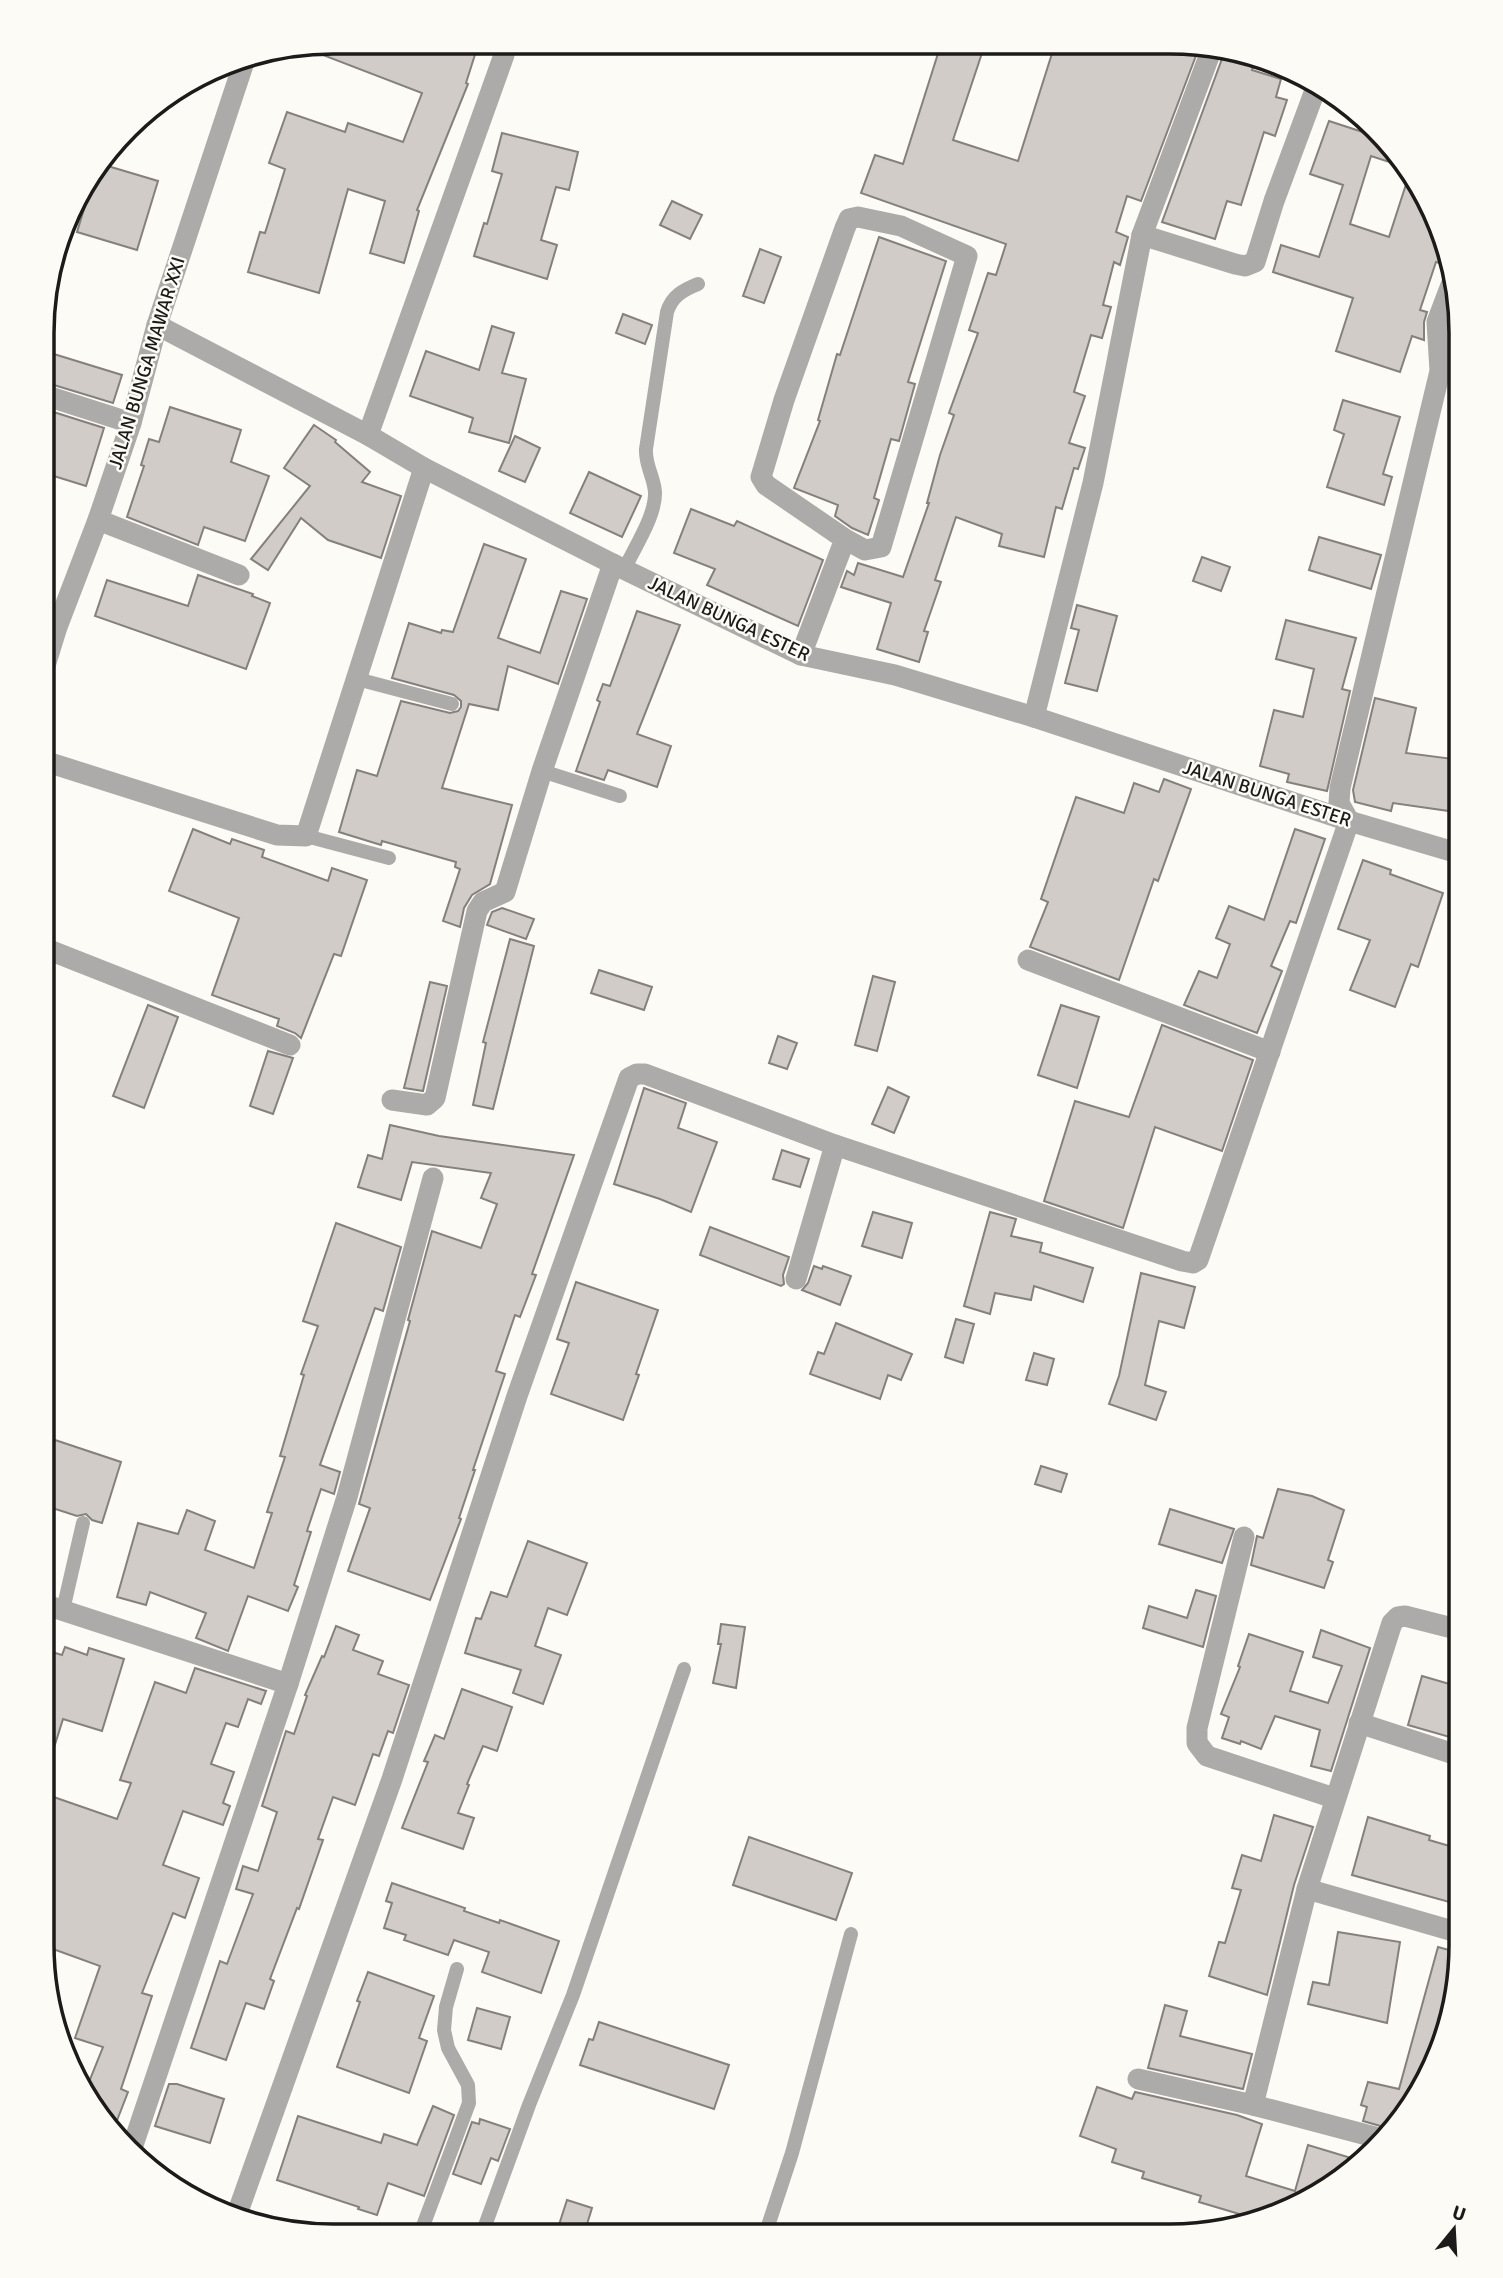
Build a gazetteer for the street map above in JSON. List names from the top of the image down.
{
  "streets": {
    "street": ["JALAN BUNGA MAWAR XXI", "JALAN BUNGA ESTER"]
  },
  "crossings": [
    ["JALAN BUNGA MAWAR XXI", "JALAN BUNGA ESTER"]
  ],
  "north": "top"
}
